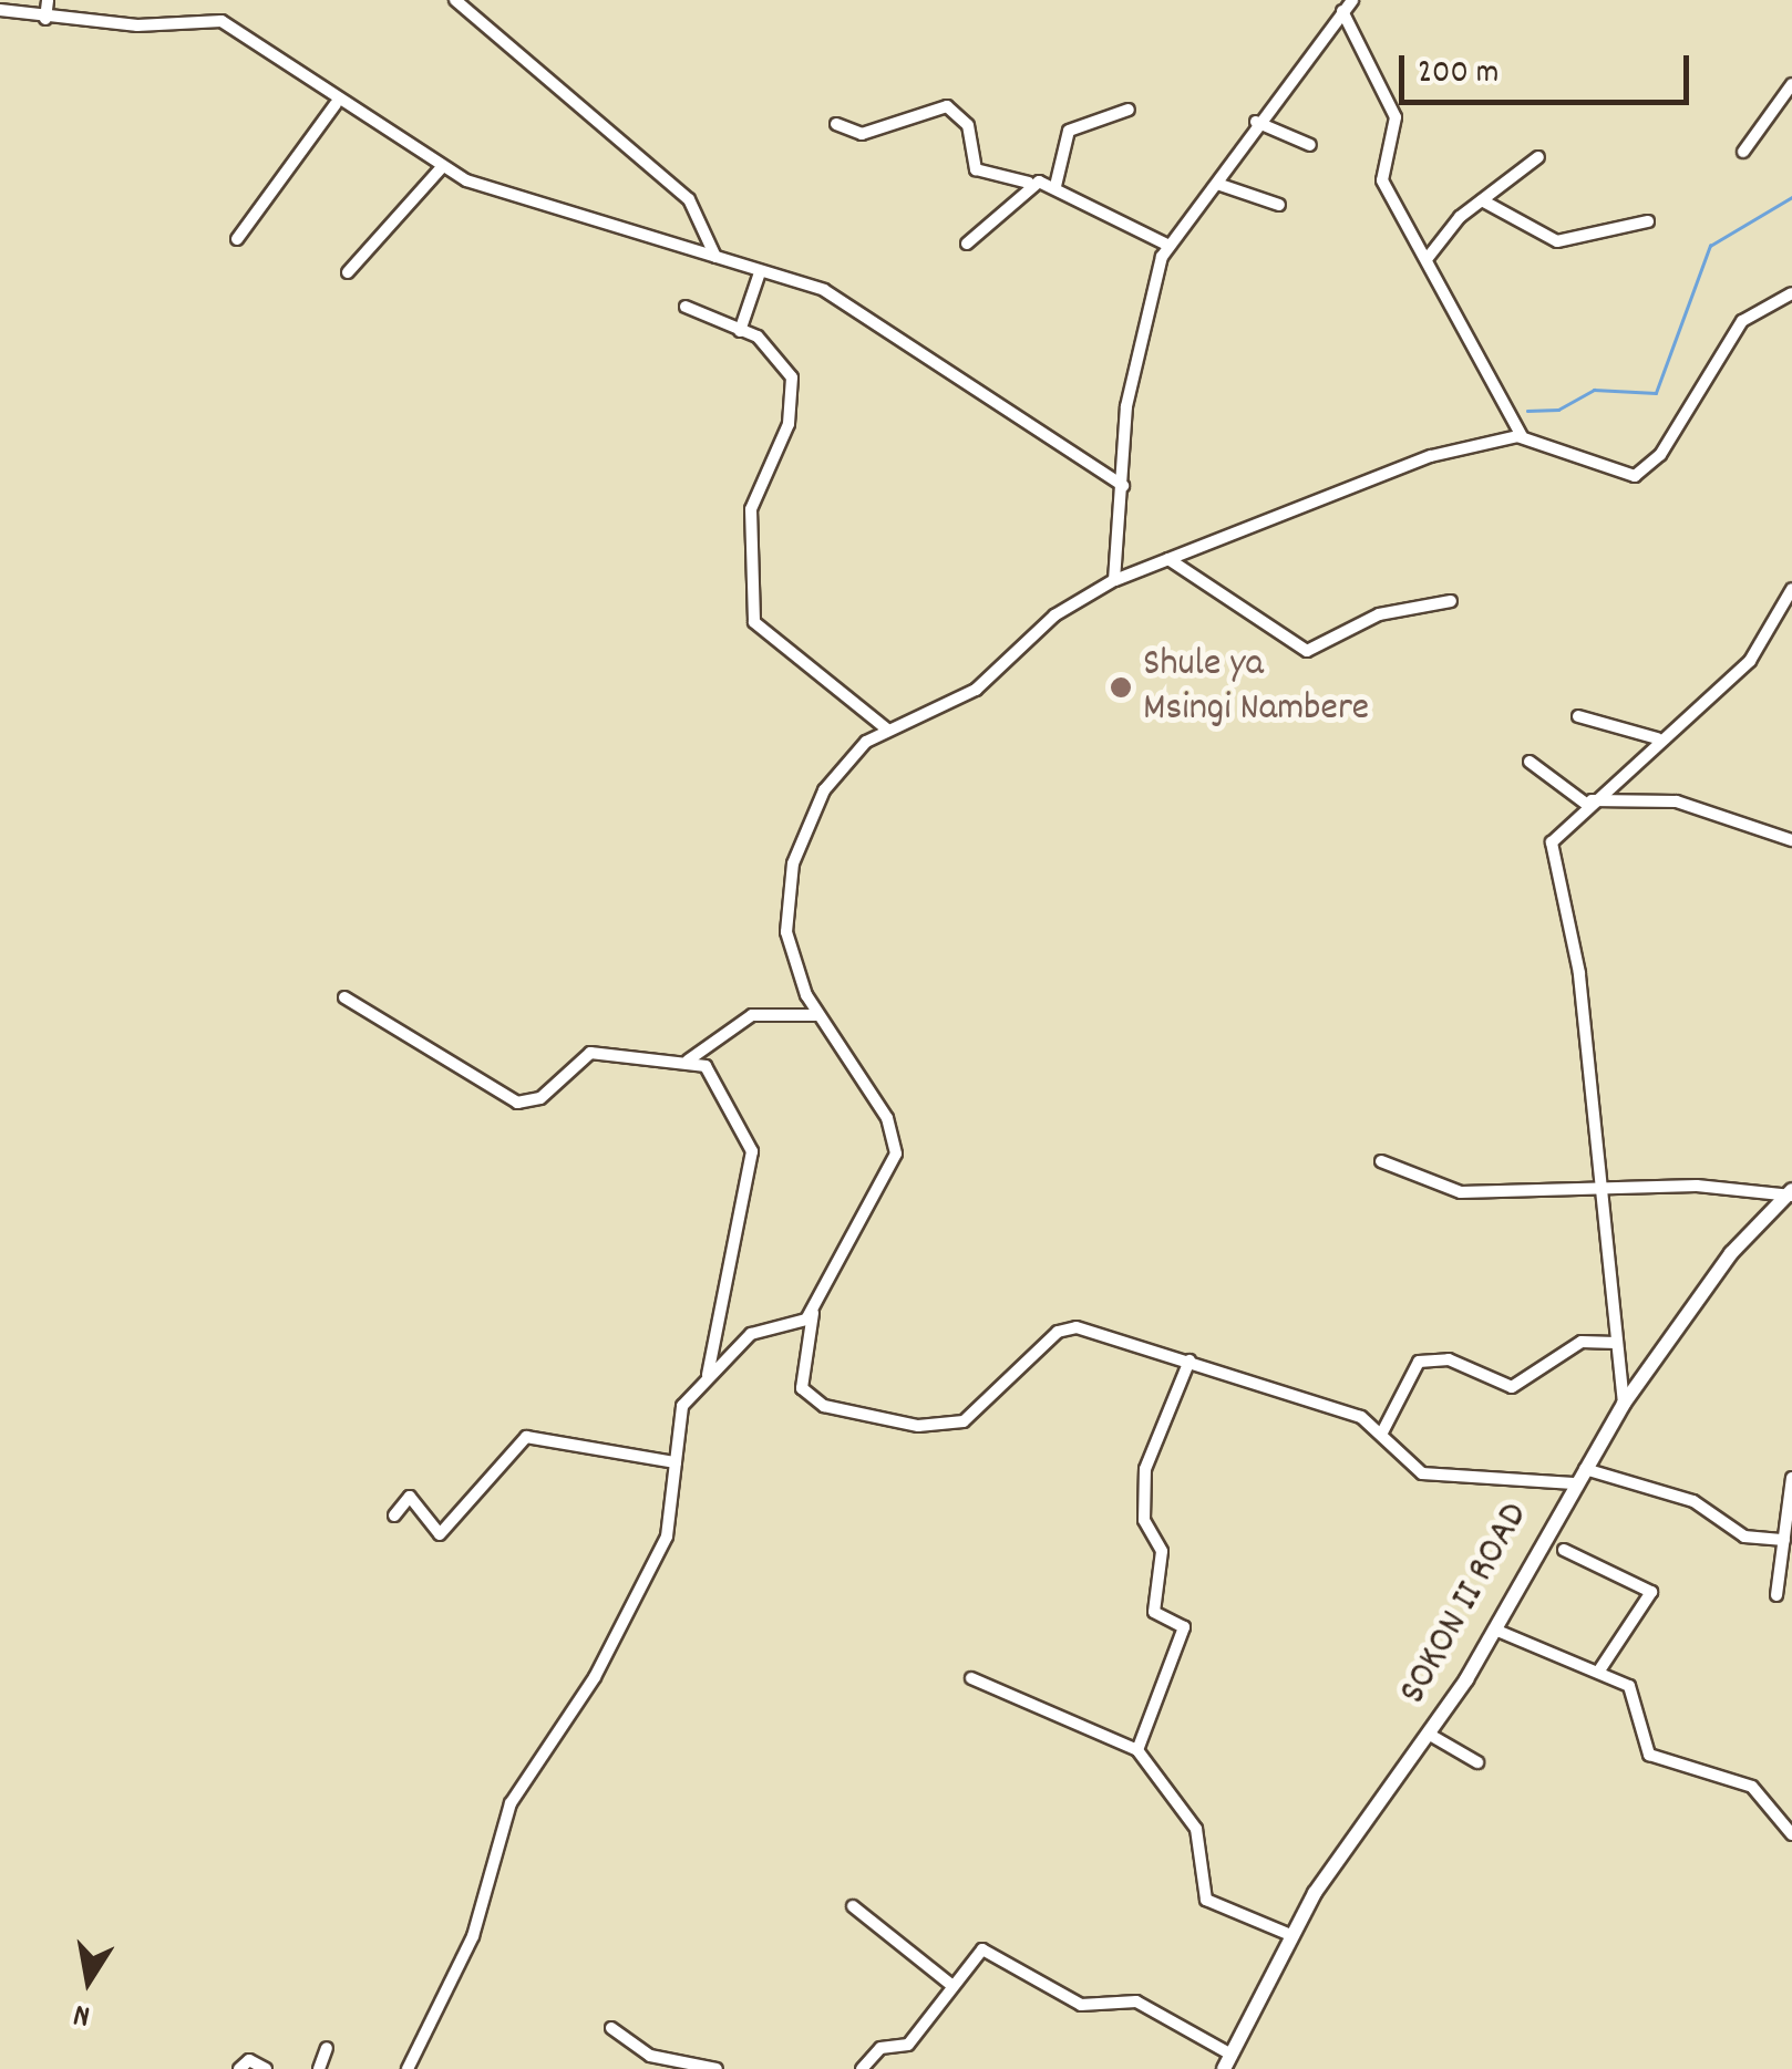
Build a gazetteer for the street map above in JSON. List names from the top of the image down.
{
  "streets": {
    "street": ["SOKON II ROAD"]
  },
  "places": ["Shule ya Msingi Nambere"],
  "scale_bar": "200 m",
  "north": "bottom"
}
